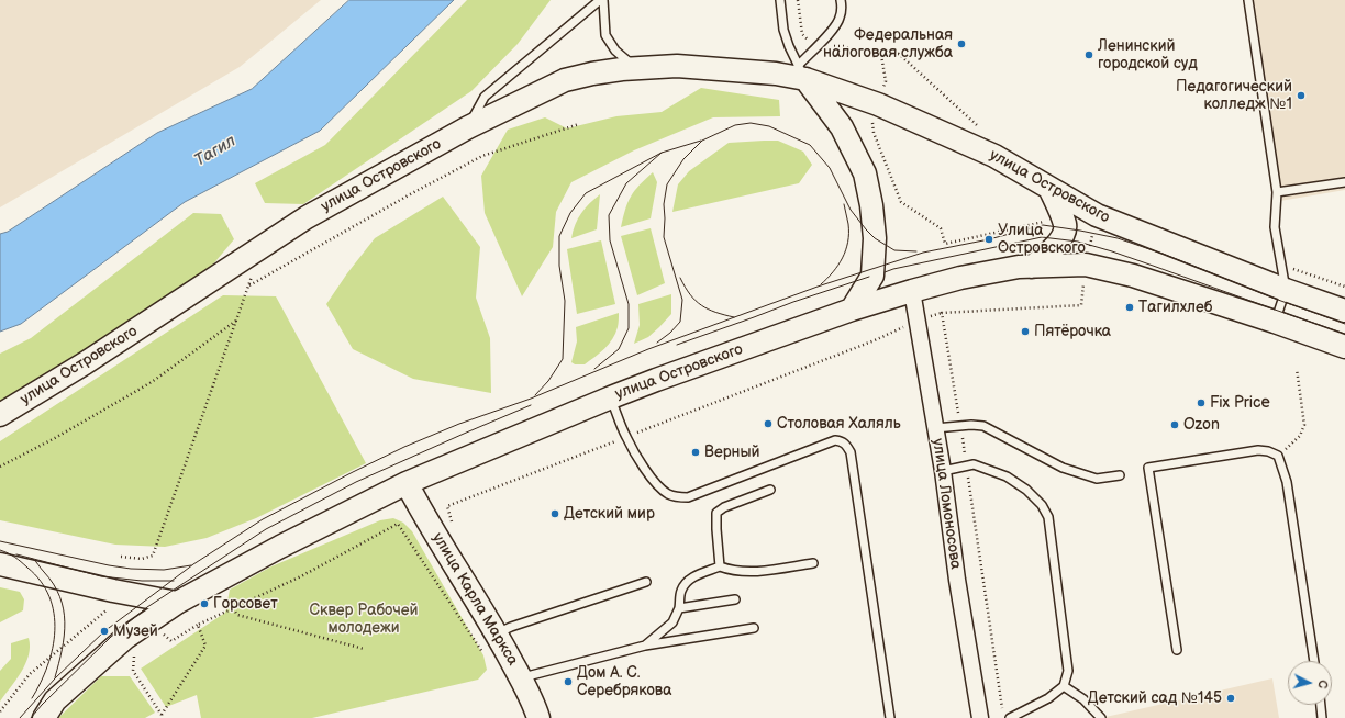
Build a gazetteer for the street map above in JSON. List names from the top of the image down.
{
  "streets": {
    "main road": ["улица Островского", "улица Карла Маркса"],
    "street": ["улица Ломоносова"]
  },
  "crossings": [
    ["улица Островского", "улица Ломоносова"],
    ["улица Островского", "улица Карла Маркса"]
  ],
  "water": ["Тагил"],
  "parks": ["Сквер Рабочей молодежи"],
  "places": [
    "Федеральная налоговая служба",
    "Ленинский городской суд",
    "Педагогический колледж №1",
    "Улица Островского",
    "Тагилхлеб",
    "Пятёрочка",
    "Fix Price",
    "Столовая Халяль",
    "Ozon",
    "Верный",
    "Детский мир",
    "Горсовет",
    "Музей",
    "Дом А. С. Серебрякова",
    "Детский сад №145"
  ],
  "north": "right"
}
